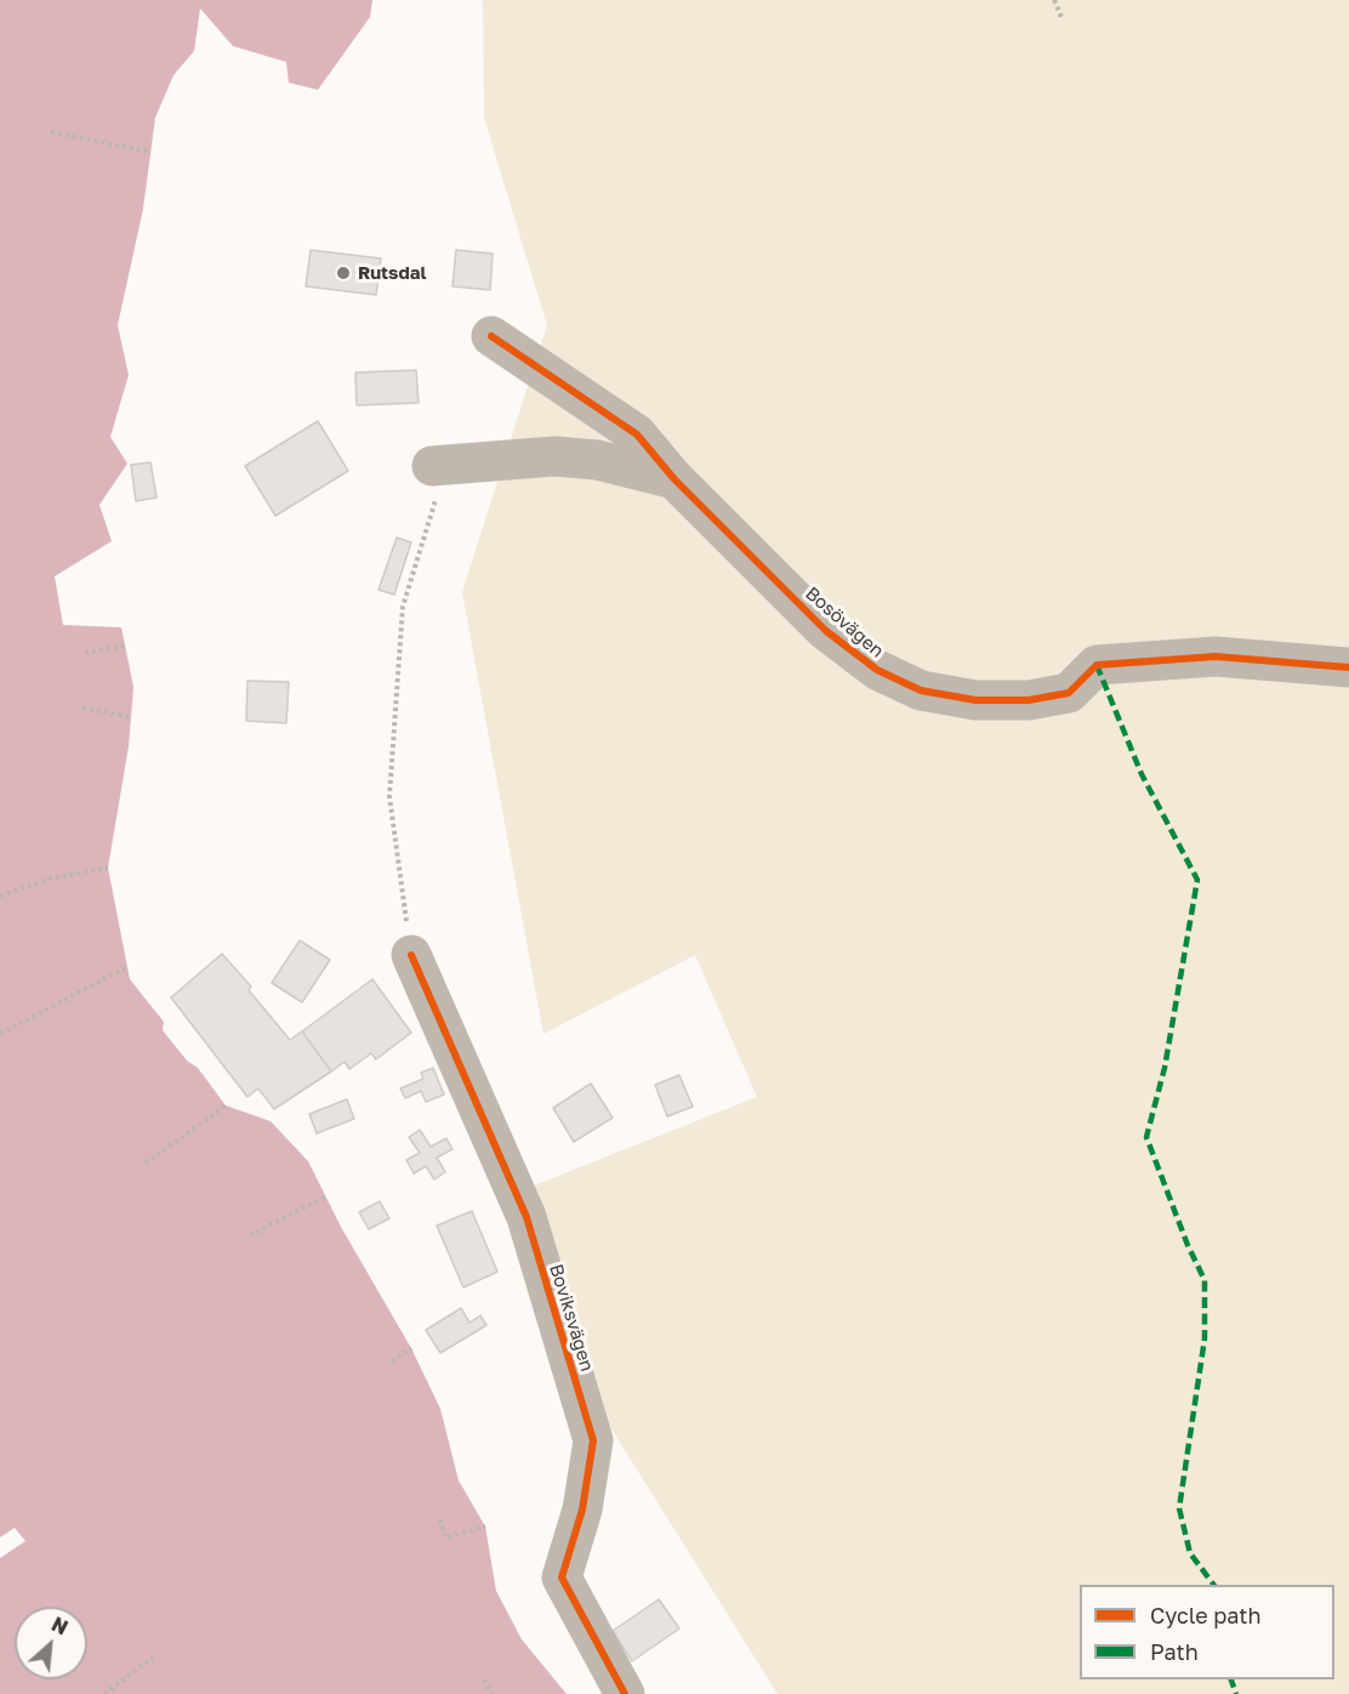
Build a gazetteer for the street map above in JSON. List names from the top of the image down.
{
  "streets": {
    "street": ["Bosövägen", "Boviksvägen"]
  },
  "places": ["Rutsdal"],
  "legend": ["Cycle path", "Path"],
  "north": "top right"
}
